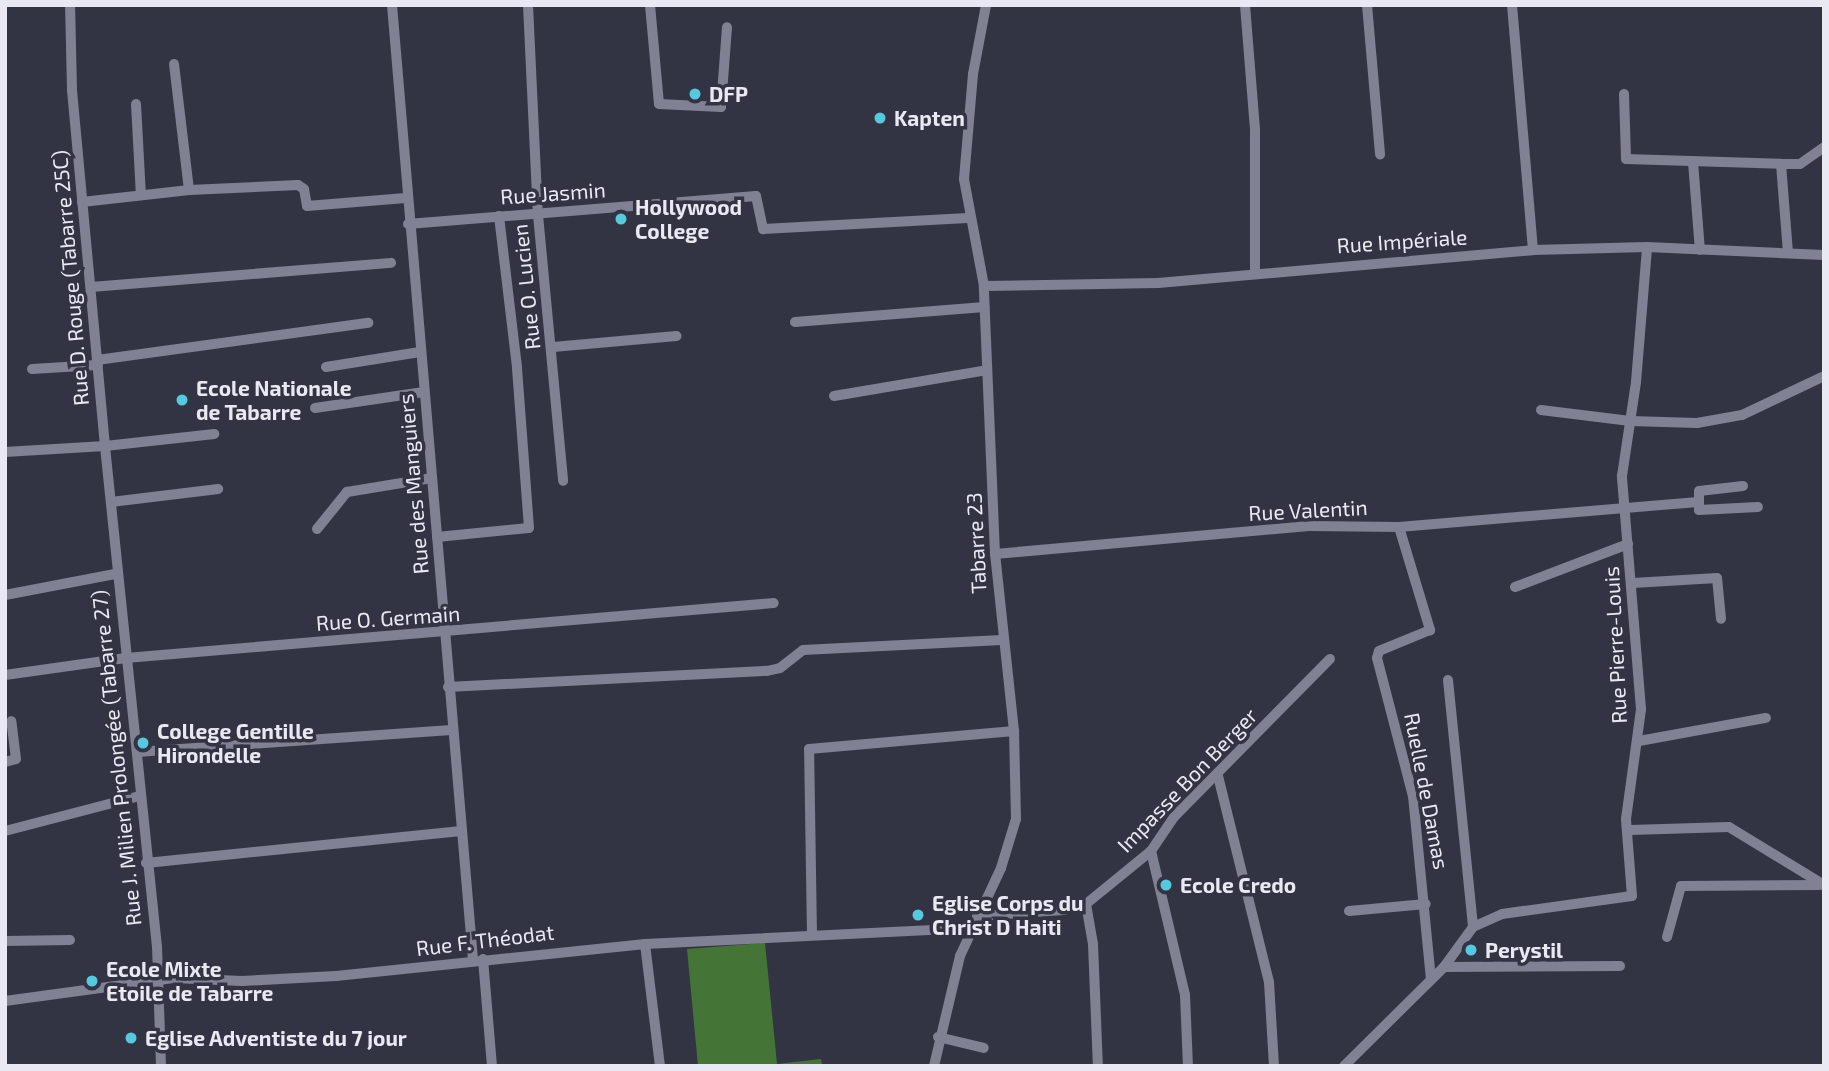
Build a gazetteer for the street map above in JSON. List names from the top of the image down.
{
  "streets": {
    "street": [
      "Rue Jasmin",
      "Rue Impériale",
      "Rue D. Rouge (Tabarre 25C)",
      "Rue O. Lucien",
      "Rue des Manguiers",
      "Rue Valentin",
      "Tabarre 23",
      "Rue O. Germain",
      "Rue Pierre-Louis",
      "Rue J. Milien Prolongée (Tabarre 27)",
      "Impasse Bon Berger",
      "Ruelle de Damas",
      "Rue F. Théodat"
    ]
  },
  "crossings": [
    ["Rue Jasmin", "Rue O. Lucien"],
    ["Rue Jasmin", "Rue des Manguiers"],
    ["Rue Jasmin", "Tabarre 23"],
    ["Rue Impériale", "Tabarre 23"],
    ["Rue Impériale", "Rue Pierre-Louis"],
    ["Rue D. Rouge (Tabarre 25C)", "Rue J. Milien Prolongée (Tabarre 27)"],
    ["Rue des Manguiers", "Rue O. Germain"],
    ["Rue des Manguiers", "Rue F. Théodat"],
    ["Rue Valentin", "Tabarre 23"],
    ["Rue Valentin", "Rue Pierre-Louis"],
    ["Rue Valentin", "Ruelle de Damas"],
    ["Tabarre 23", "Impasse Bon Berger"],
    ["Tabarre 23", "Rue F. Théodat"],
    ["Rue O. Germain", "Rue J. Milien Prolongée (Tabarre 27)"],
    ["Rue J. Milien Prolongée (Tabarre 27)", "Rue F. Théodat"]
  ],
  "places": [
    "DFP",
    "Kapten",
    "Hollywood College",
    "Ecole Nationale de Tabarre",
    "College Gentille Hirondelle",
    "Ecole Credo",
    "Eglise Corps du Christ D Haiti",
    "Perystil",
    "Ecole Mixte Etoile de Tabarre",
    "Eglise Adventiste du 7 jour"
  ]
}
